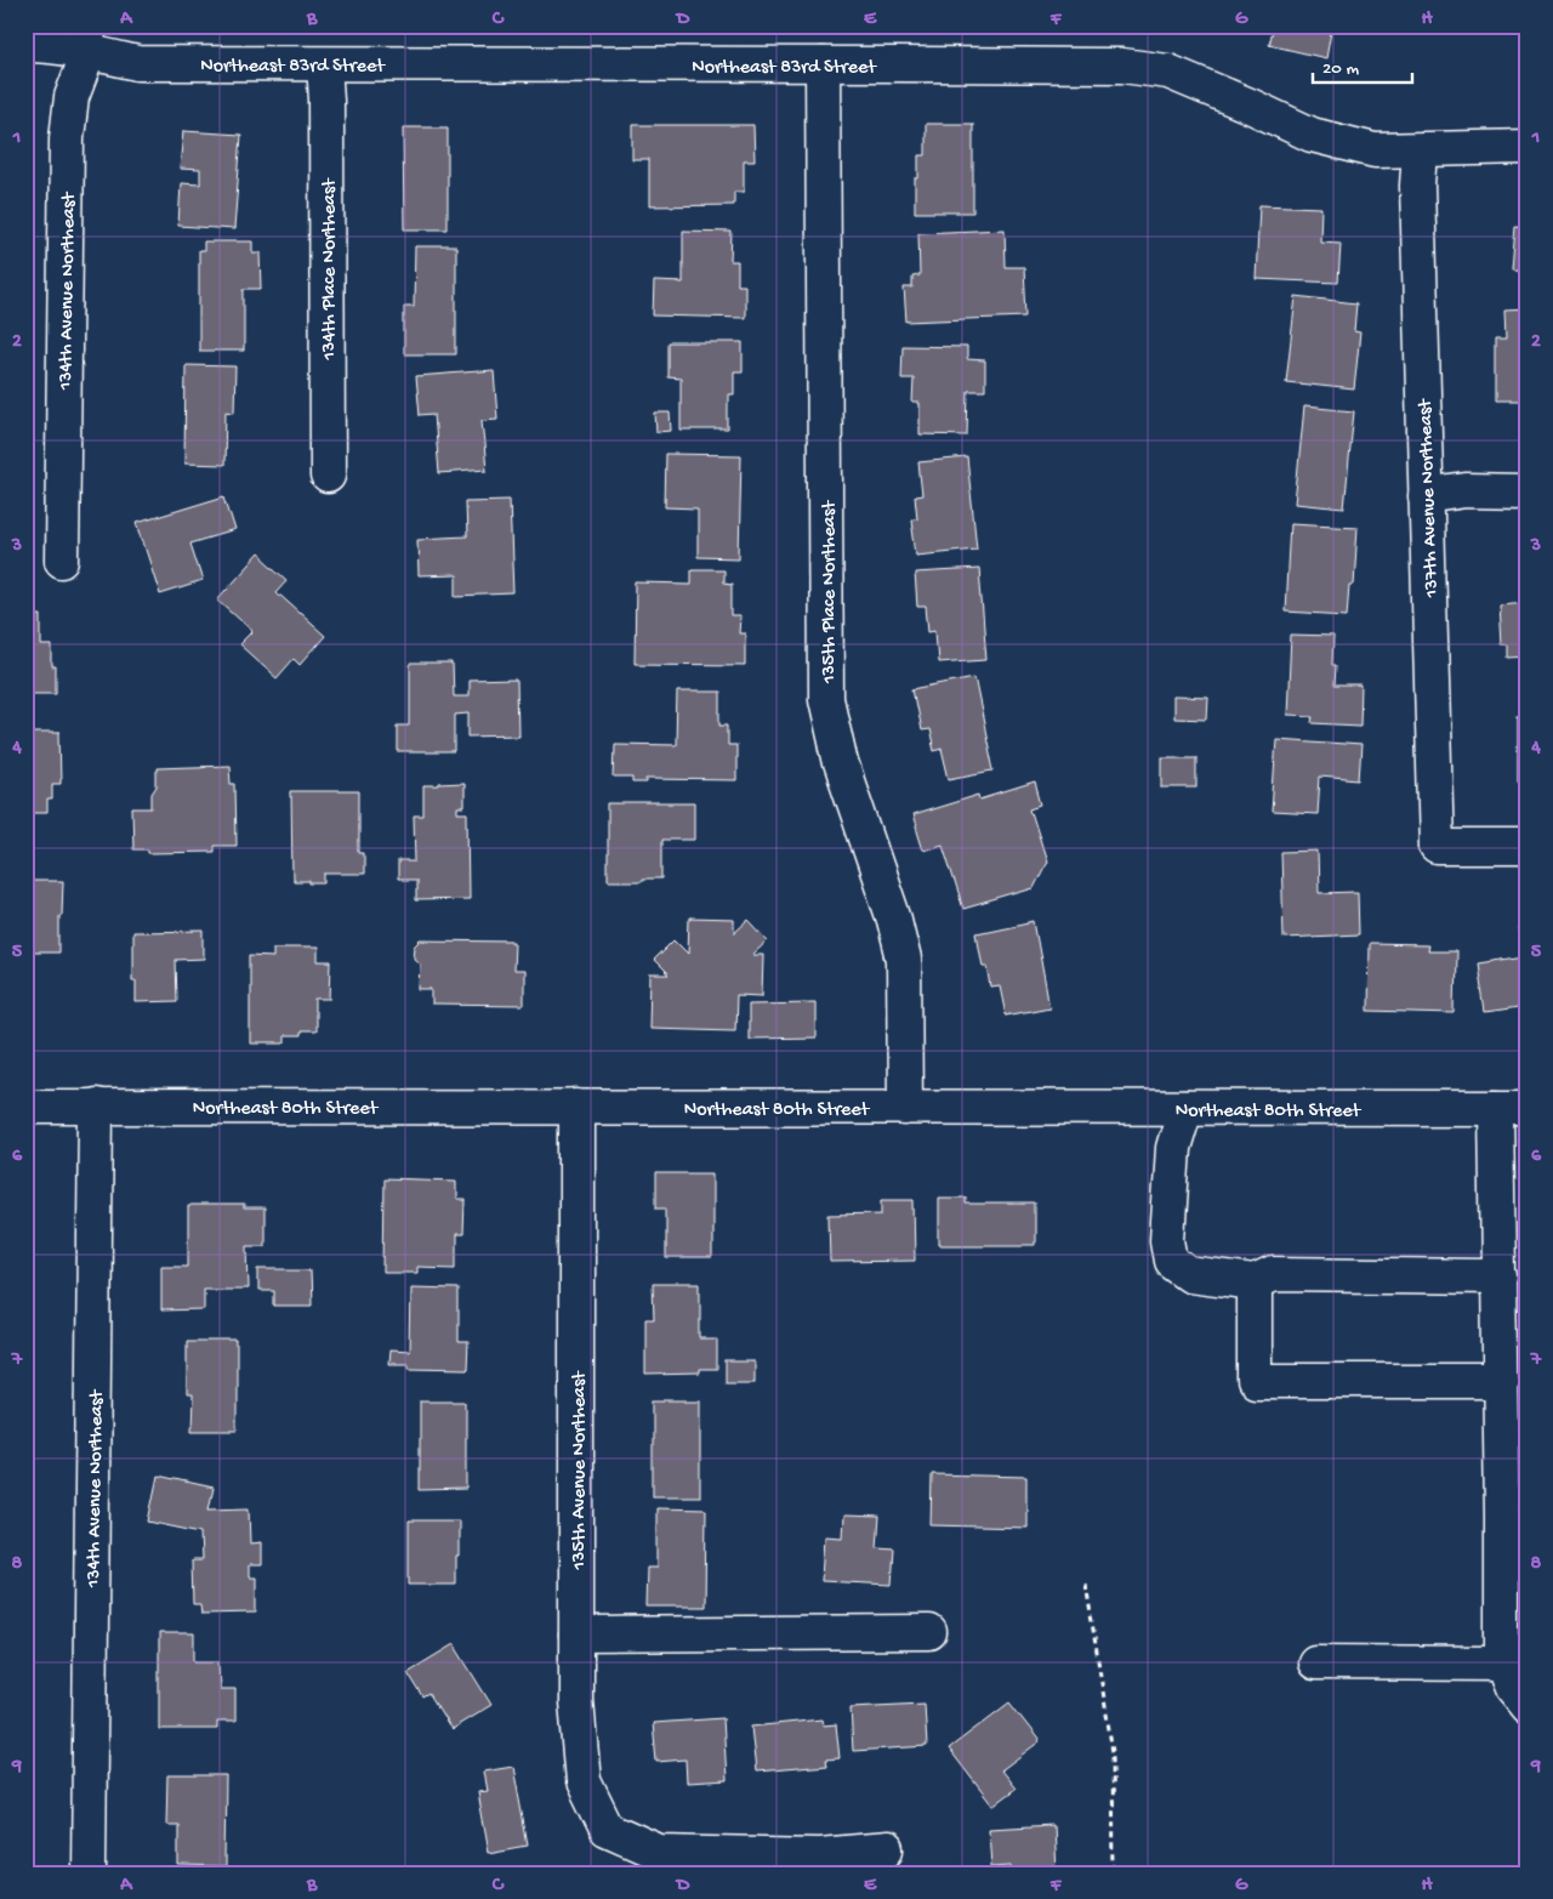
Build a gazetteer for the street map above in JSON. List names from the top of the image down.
{
  "streets": {
    "street": [
      "Northeast 83rd Street",
      "134th Place Northeast",
      "134th Avenue Northeast",
      "137th Avenue Northeast",
      "135th Place Northeast",
      "Northeast 80th Street",
      "135th Avenue Northeast"
    ]
  },
  "crossings": [
    ["Northeast 83rd Street", "134th Place Northeast"],
    ["Northeast 83rd Street", "134th Avenue Northeast"],
    ["Northeast 83rd Street", "137th Avenue Northeast"],
    ["Northeast 83rd Street", "135th Place Northeast"],
    ["134th Avenue Northeast", "Northeast 80th Street"],
    ["135th Place Northeast", "Northeast 80th Street"],
    ["Northeast 80th Street", "135th Avenue Northeast"]
  ],
  "scale_bar": "20 m",
  "grid": {
    "columns": [
      "A",
      "B",
      "C",
      "D",
      "E",
      "F",
      "G",
      "H"
    ],
    "rows": [
      "1",
      "2",
      "3",
      "4",
      "5",
      "6",
      "7",
      "8",
      "9"
    ]
  }
}
